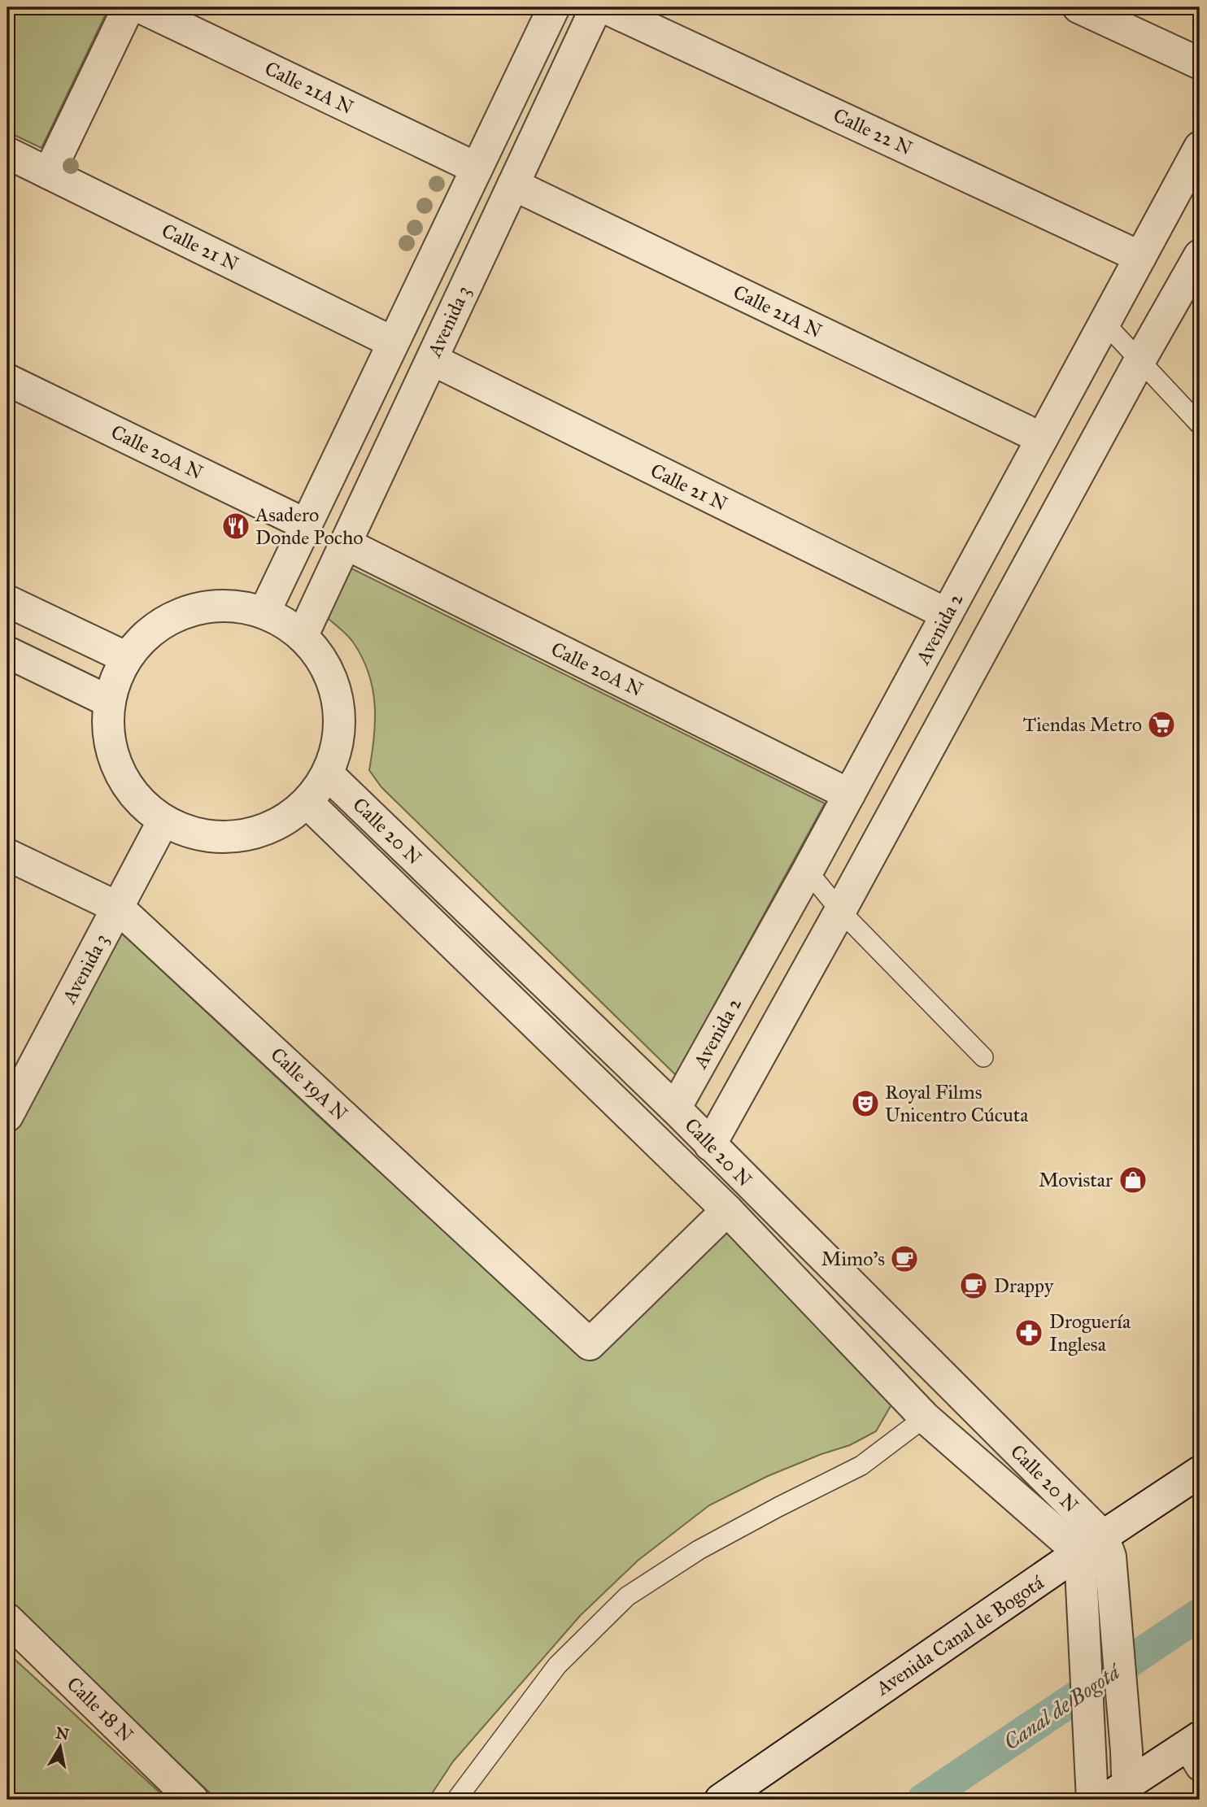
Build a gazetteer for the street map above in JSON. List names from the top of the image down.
{
  "streets": {
    "street": [
      "Calle 21A N",
      "Calle 22 N",
      "Calle 21 N",
      "Avenida 3",
      "Calle 20A N",
      "Avenida 2",
      "Calle 20 N",
      "Calle 19A N",
      "Avenida Canal de Bogotá",
      "Calle 18 N"
    ]
  },
  "crossings": [
    ["Calle 21A N", "Avenida 3"],
    ["Calle 21A N", "Avenida 2"],
    ["Calle 22 N", "Avenida 2"],
    ["Calle 21 N", "Avenida 3"],
    ["Calle 21 N", "Avenida 2"],
    ["Avenida 3", "Calle 20A N"],
    ["Avenida 3", "Calle 19A N"],
    ["Calle 20A N", "Avenida 2"],
    ["Avenida 2", "Calle 20 N"],
    ["Calle 20 N", "Calle 19A N"],
    ["Calle 20 N", "Avenida Canal de Bogotá"]
  ],
  "water": ["Canal de Bogotá"],
  "places": {
    "restaurant": ["Asadero Donde Pocho"],
    "supermarket": ["Tiendas Metro"],
    "theatre": ["Royal Films Unicentro Cúcuta"],
    "shop": ["Movistar"],
    "cafe": ["Mimo's", "Drappy"],
    "pharmacy": ["Droguería Inglesa"]
  },
  "north": "top"
}
